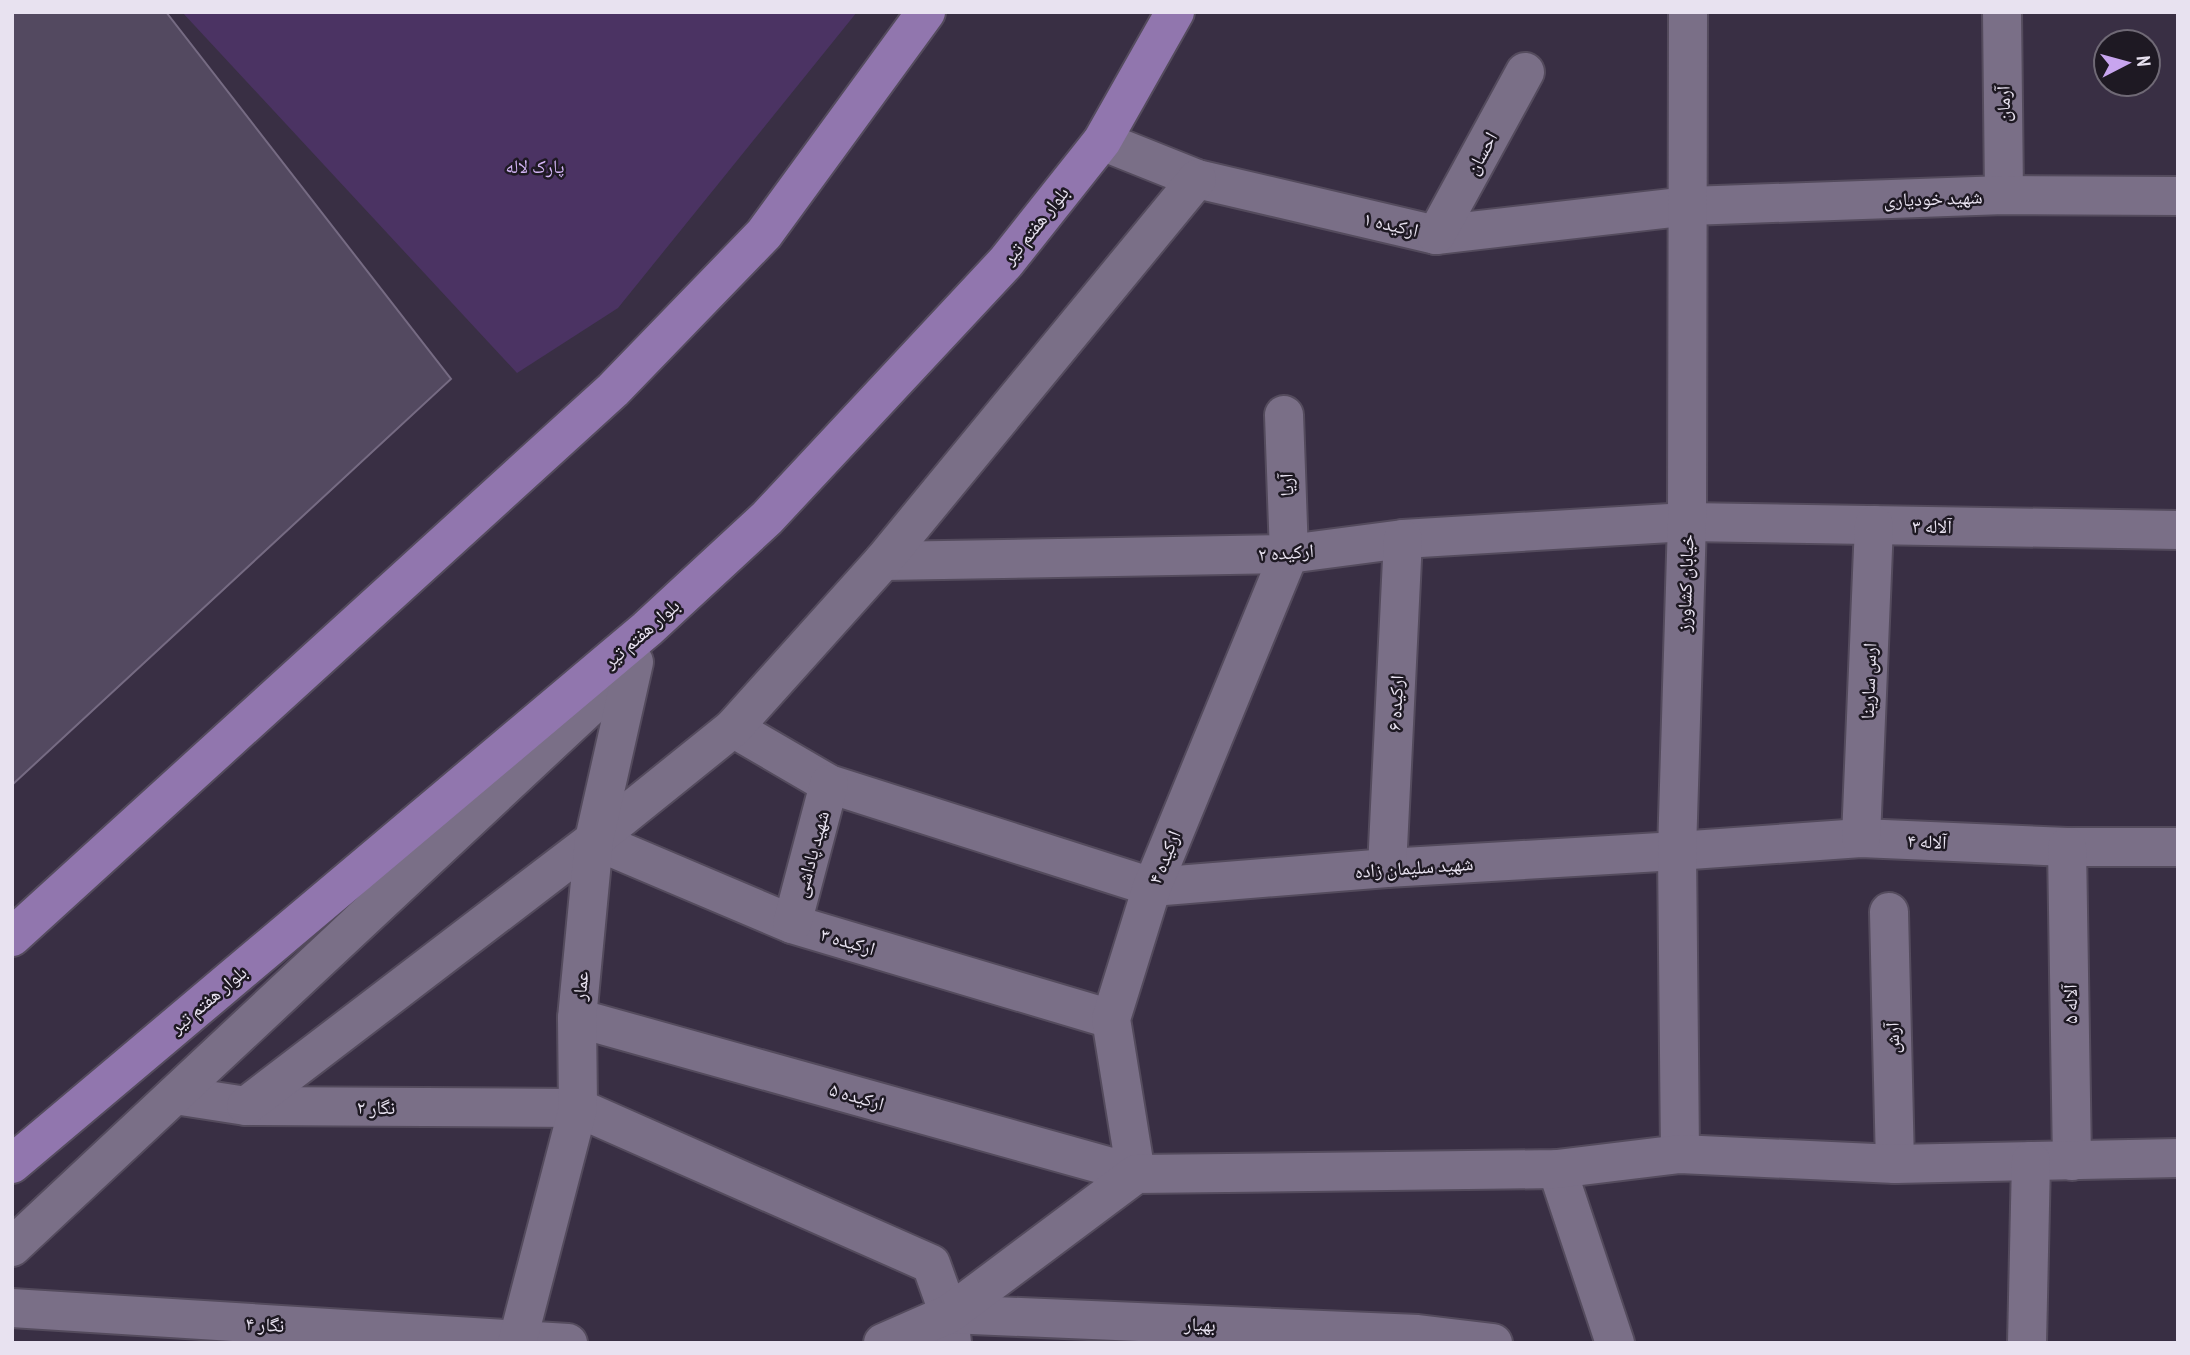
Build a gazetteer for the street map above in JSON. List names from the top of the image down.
{
  "streets": {
    "main road": ["بلوار هفتم تیر"],
    "street": [
      "آرمان",
      "احسان",
      "شهید خودیاری",
      "ارکیده ۱",
      "آریا",
      "آلاله ۳",
      "ارکیده ۲",
      "خیابان کشاورز",
      "ارس سارینا",
      "ارکیده ۶",
      "آلاله ۴",
      "شهید پاداشی",
      "ارکیده ۴",
      "شهید سلیمان زاده",
      "ارکیده ۳",
      "عمار",
      "آلاله ۵",
      "آرش",
      "ارکیده ۵",
      "نگار ۲",
      "نگار ۴",
      "بهیار"
    ]
  },
  "crossings": [
    ["آرمان", "شهید خودیاری"],
    ["احسان", "ارکیده ۱"],
    ["شهید خودیاری", "ارکیده ۱"],
    ["شهید خودیاری", "خیابان کشاورز"],
    ["ارکیده ۱", "بلوار هفتم تیر"],
    ["ارکیده ۱", "خیابان کشاورز"],
    ["بلوار هفتم تیر", "عمار"],
    ["آریا", "ارکیده ۲"],
    ["آریا", "ارکیده ۴"],
    ["آلاله ۳", "ارکیده ۲"],
    ["آلاله ۳", "خیابان کشاورز"],
    ["آلاله ۳", "ارس سارینا"],
    ["ارکیده ۲", "خیابان کشاورز"],
    ["ارکیده ۲", "ارکیده ۶"],
    ["ارکیده ۲", "ارکیده ۴"],
    ["خیابان کشاورز", "آلاله ۴"],
    ["خیابان کشاورز", "شهید سلیمان زاده"],
    ["خیابان کشاورز", "ارکیده ۵"],
    ["ارس سارینا", "آلاله ۴"],
    ["ارکیده ۶", "شهید سلیمان زاده"],
    ["آلاله ۴", "شهید سلیمان زاده"],
    ["آلاله ۴", "آلاله ۵"],
    ["شهید پاداشی", "ارکیده ۳"],
    ["ارکیده ۴", "شهید سلیمان زاده"],
    ["ارکیده ۴", "ارکیده ۳"],
    ["ارکیده ۴", "ارکیده ۵"],
    ["ارکیده ۳", "عمار"],
    ["عمار", "ارکیده ۵"],
    ["عمار", "نگار ۲"],
    ["عمار", "نگار ۴"],
    ["آلاله ۵", "ارکیده ۵"],
    ["آرش", "ارکیده ۵"]
  ],
  "parks": ["پارک لاله"],
  "north": "right"
}
